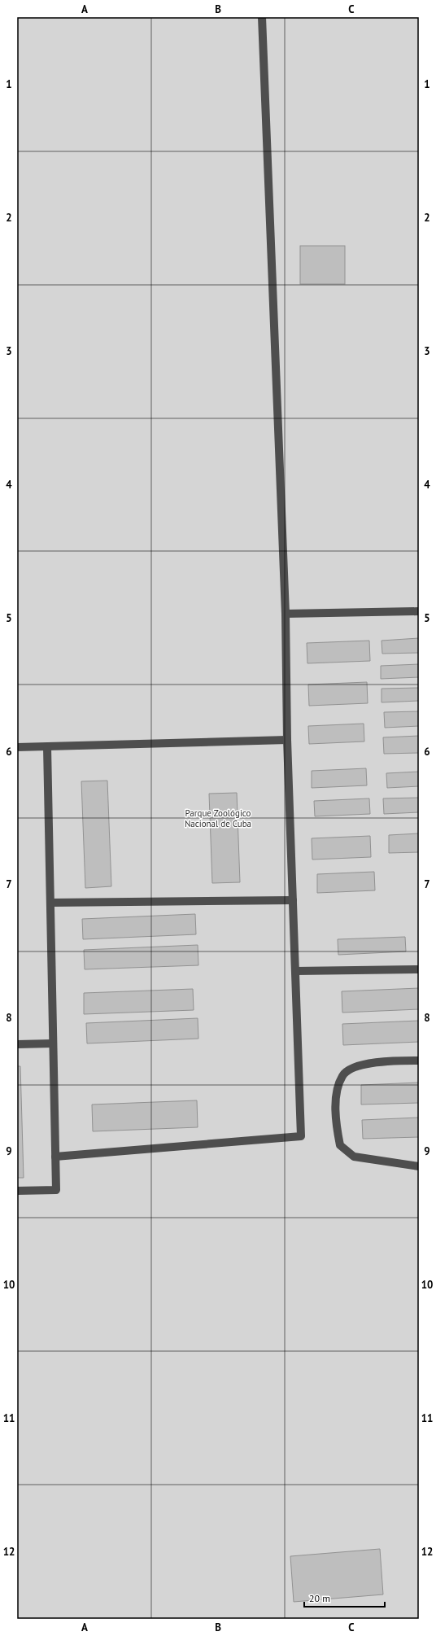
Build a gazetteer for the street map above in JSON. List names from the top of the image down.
{
  "parks": ["Parque Zoológico Nacional de Cuba"],
  "scale_bar": "20 m",
  "grid": {
    "columns": ["A", "B", "C"],
    "rows": [
      "1",
      "2",
      "3",
      "4",
      "5",
      "6",
      "7",
      "8",
      "9",
      "10",
      "11",
      "12"
    ]
  }
}
